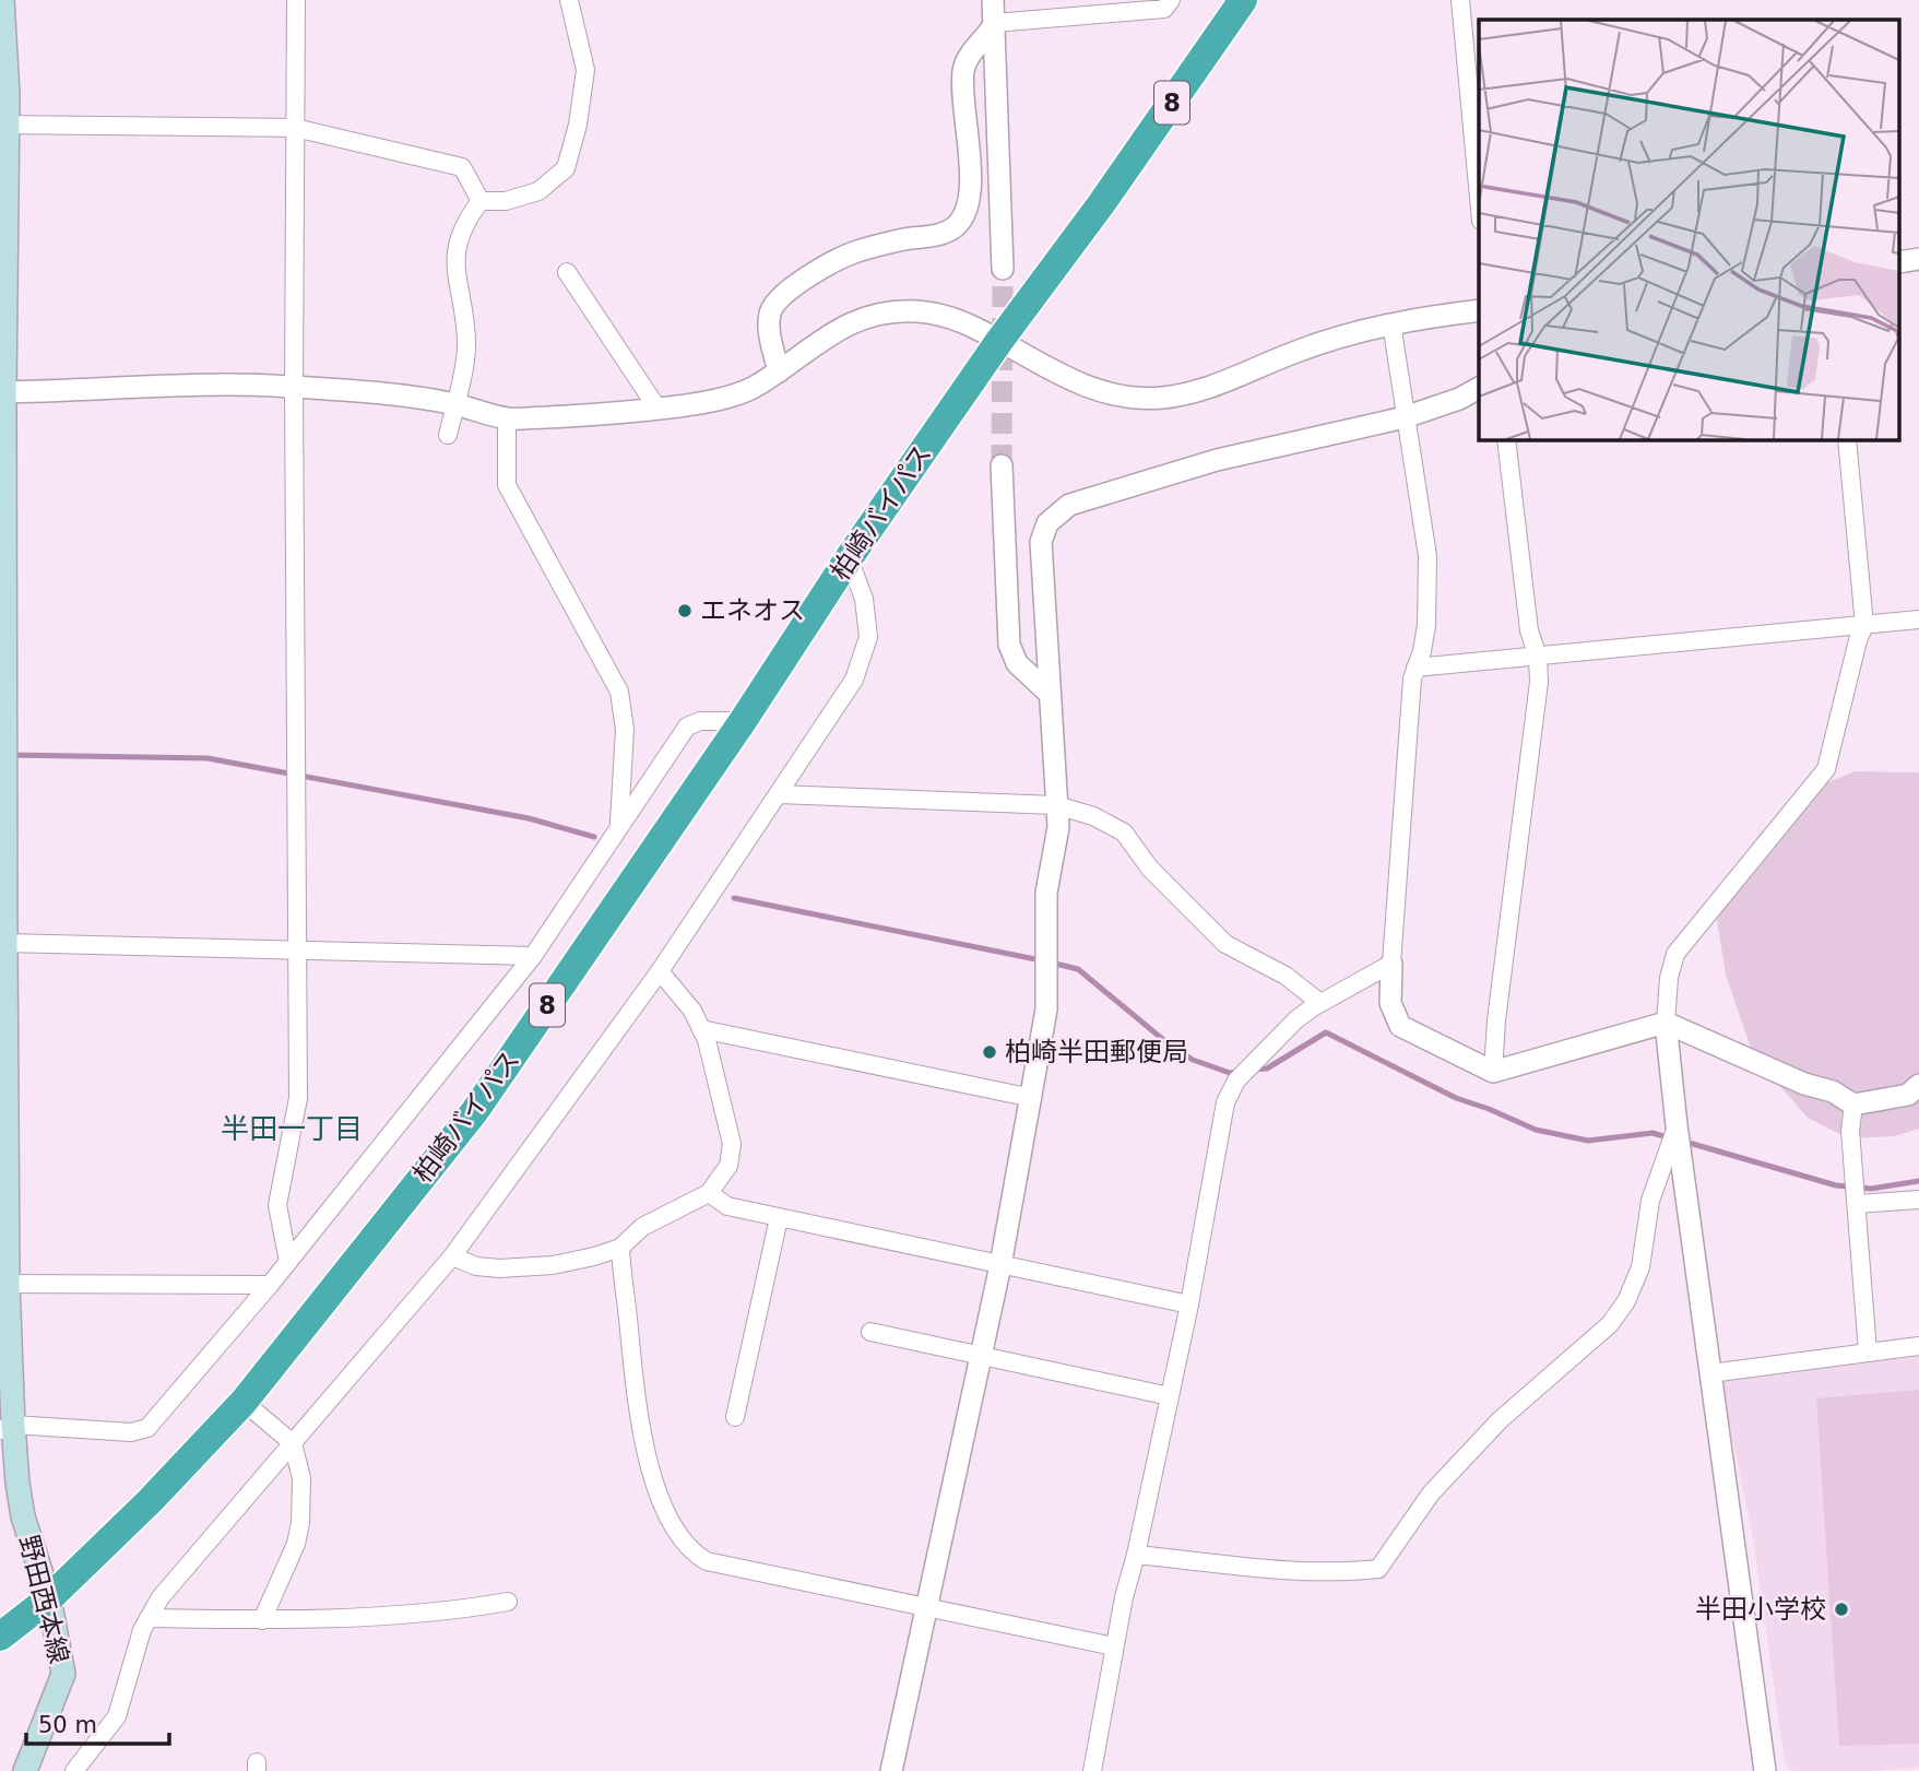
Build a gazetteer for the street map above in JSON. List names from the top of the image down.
{
  "streets": {
    "highway": ["8", "柏崎バイパス"],
    "main road": ["野田西本線"]
  },
  "crossings": [
    ["柏崎バイパス", "野田西本線"]
  ],
  "districts": ["半田一丁目"],
  "places": ["エネオス", "柏崎半田郵便局", "半田小学校"],
  "scale_bar": "50 m"
}
